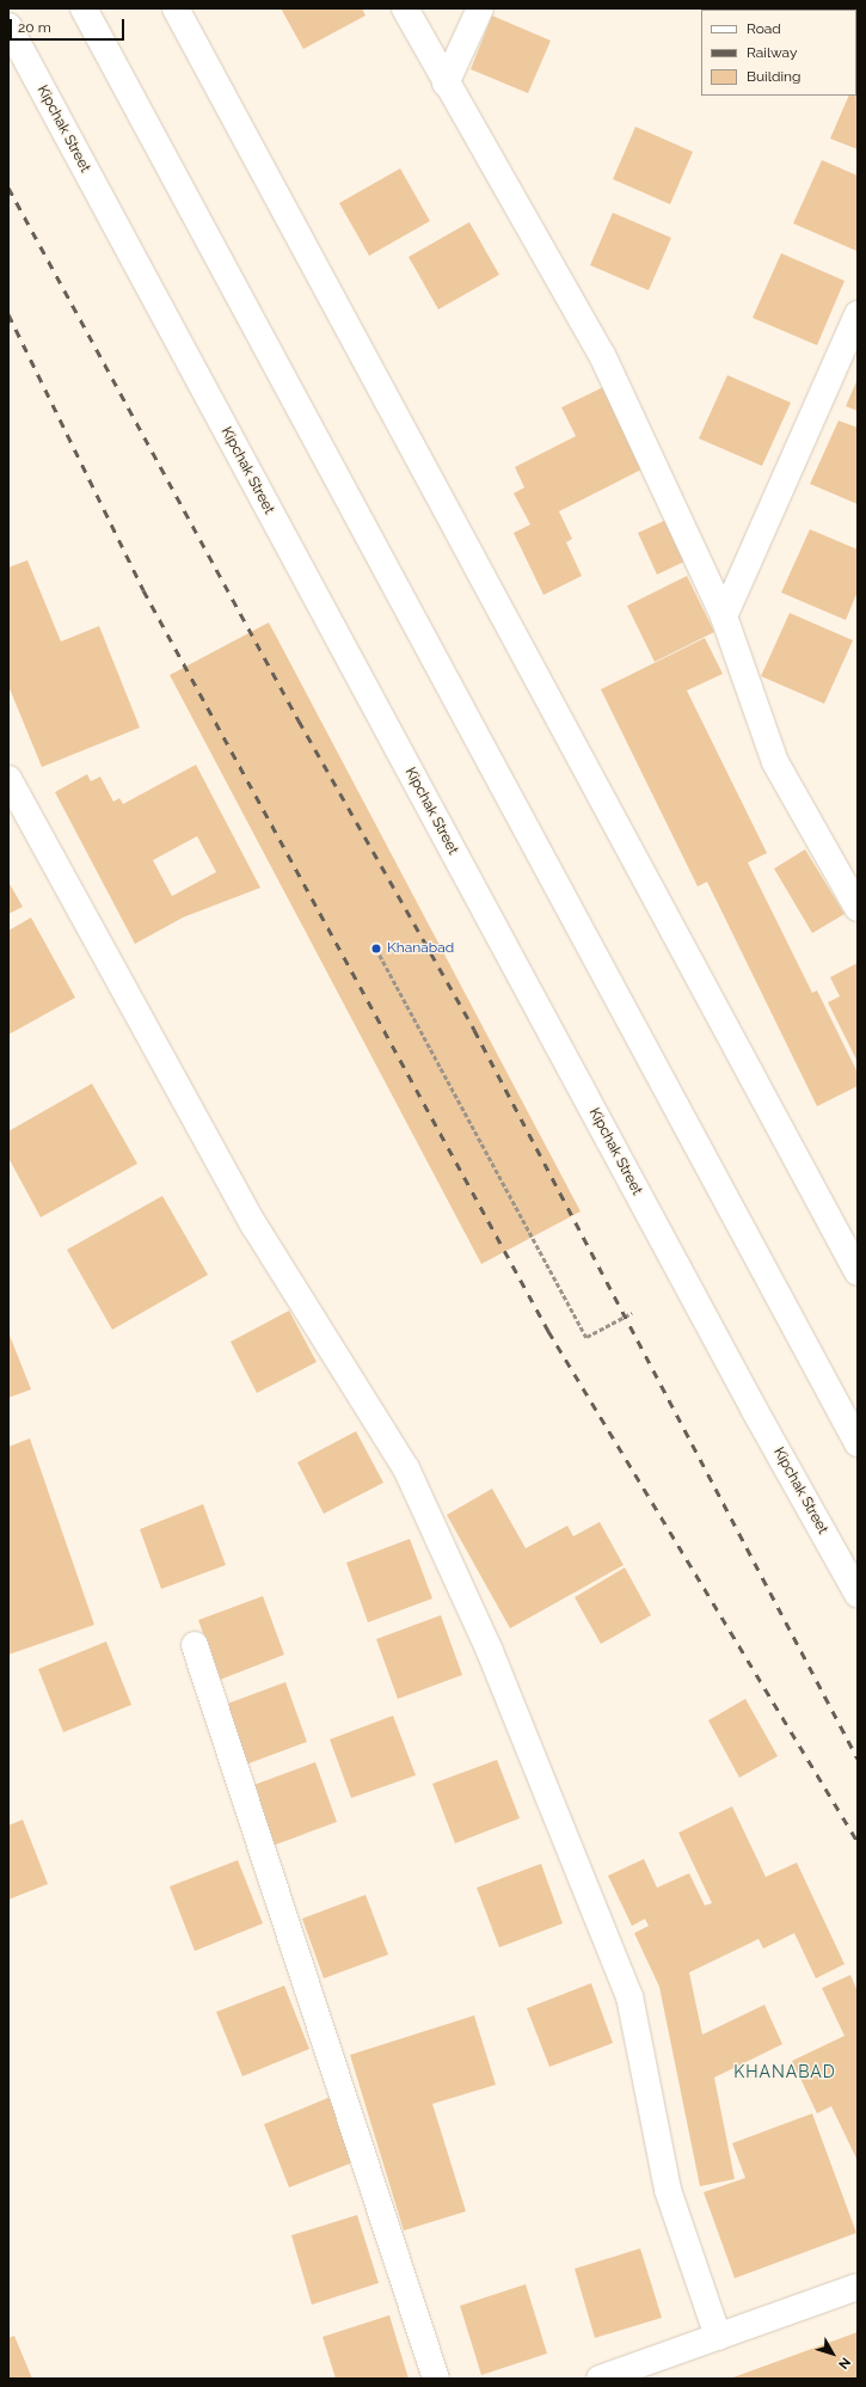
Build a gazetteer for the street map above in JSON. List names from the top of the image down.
{
  "streets": {
    "street": ["Kipchak Street"]
  },
  "districts": ["KHANABAD"],
  "places": ["Khanabad"],
  "legend": ["Road", "Railway", "Building"],
  "scale_bar": "20 m",
  "north": "bottom right"
}
